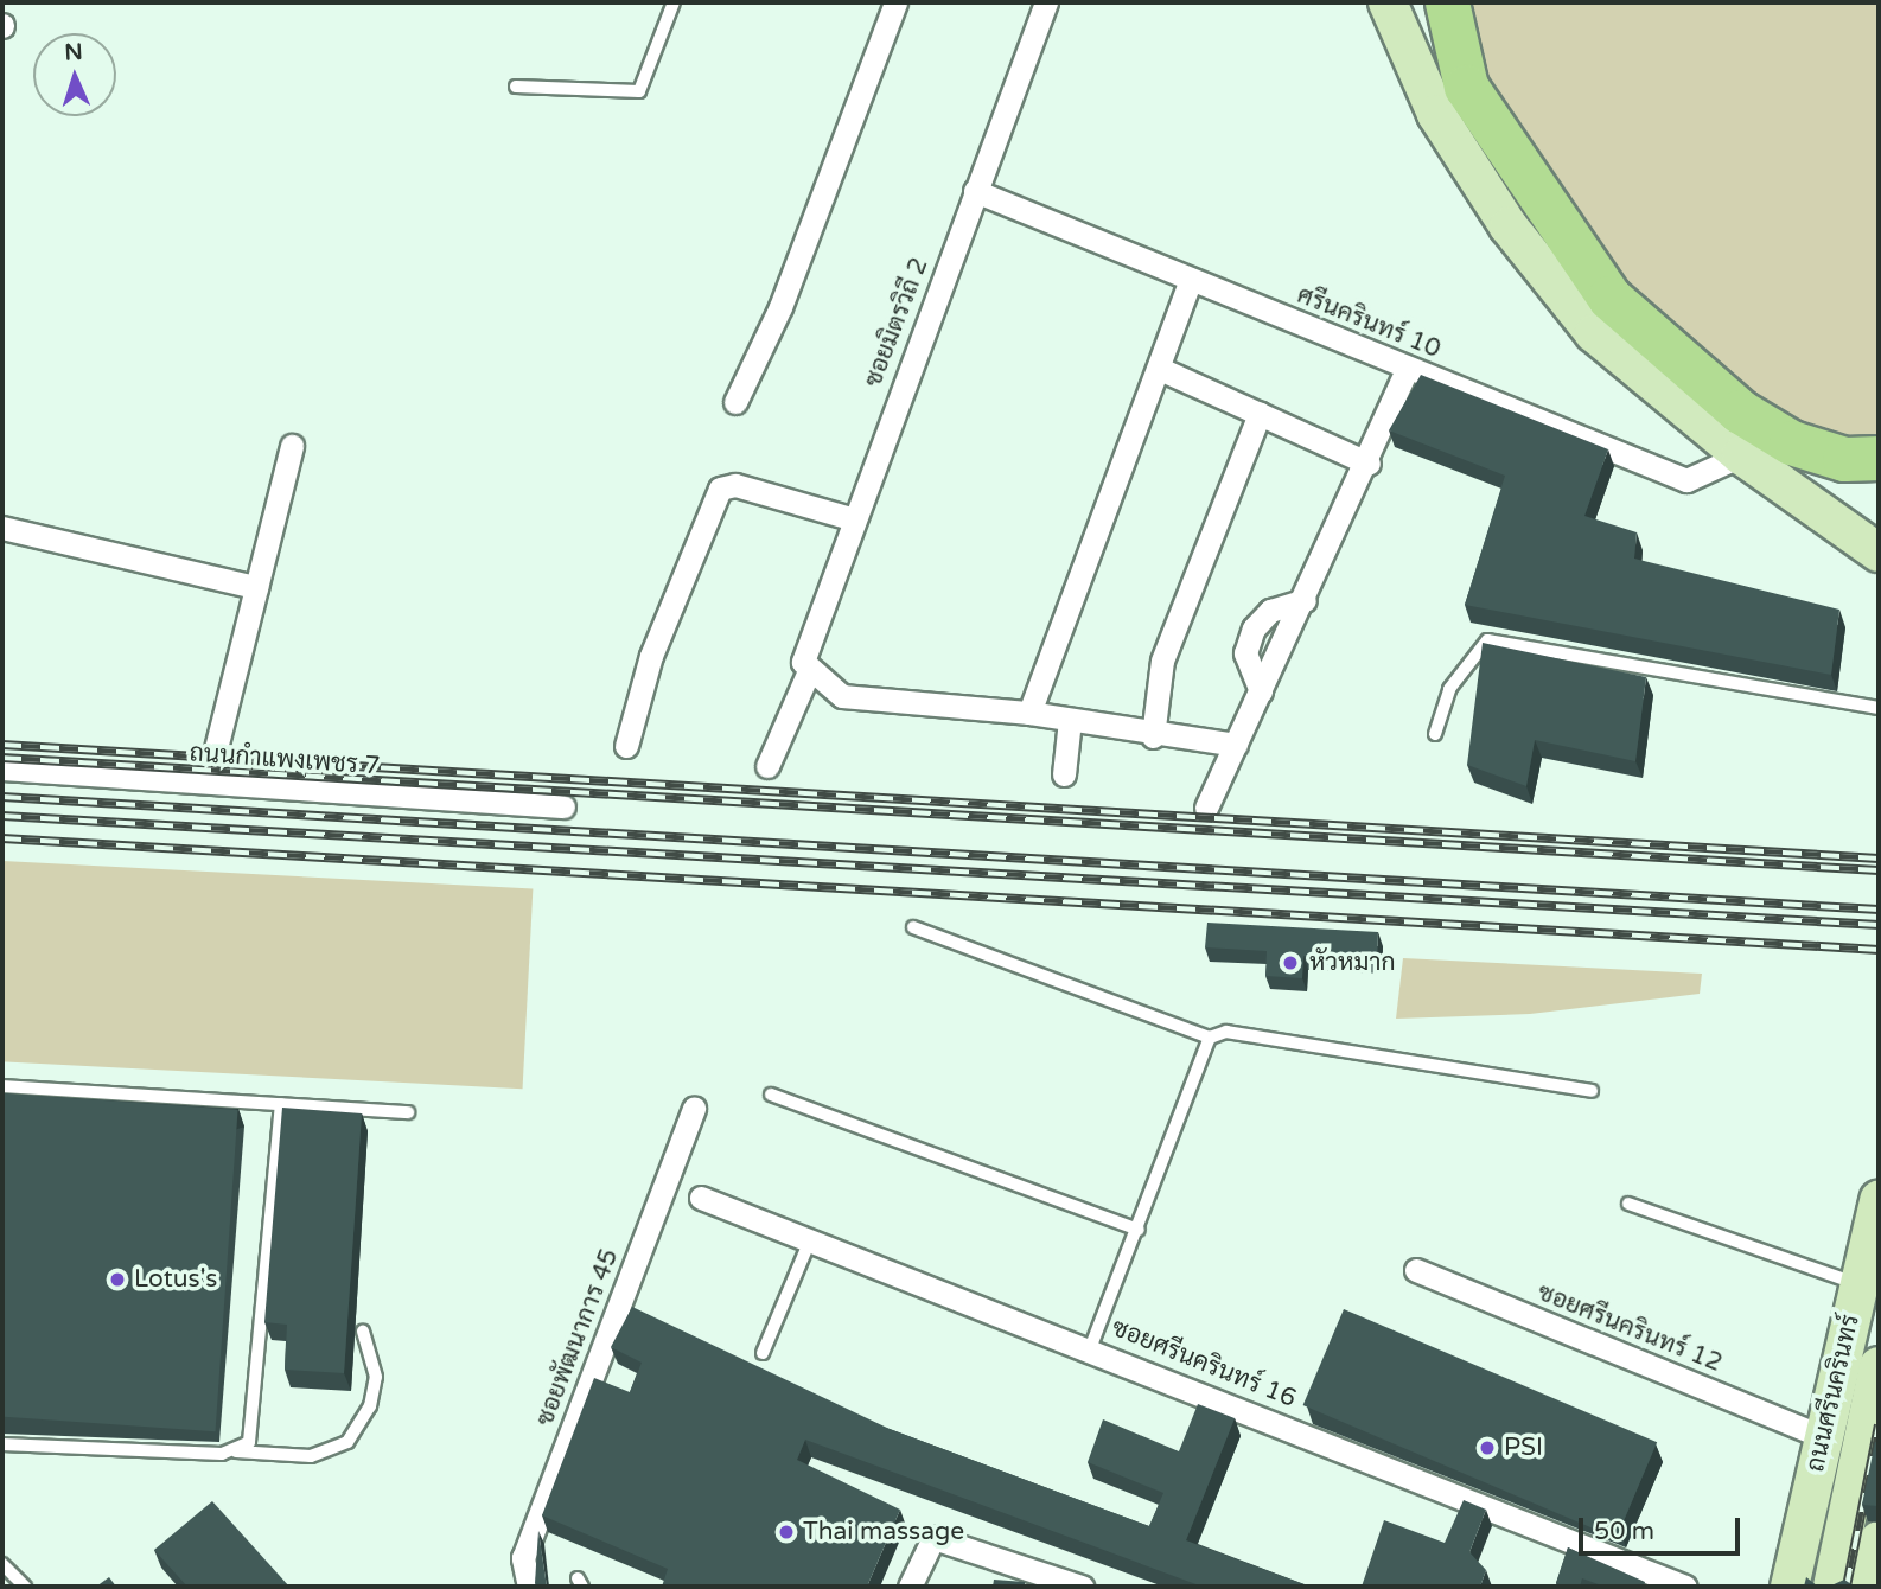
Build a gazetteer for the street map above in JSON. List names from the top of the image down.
{
  "streets": {
    "main road": ["ถนนศรีนครินทร์"],
    "street": [
      "ซอยมิตรวิถี 2",
      "ศรีนครินทร์ 10",
      "ถนนกำแพงเพชร 7",
      "ซอยศรีนครินทร์ 12",
      "ซอยพัฒนาการ 45",
      "ซอยศรีนครินทร์ 16"
    ]
  },
  "crossings": [
    ["ซอยมิตรวิถี 2", "ศรีนครินทร์ 10"],
    ["ซอยศรีนครินทร์ 12", "ถนนศรีนครินทร์"]
  ],
  "places": [
    "หัวหมาก",
    "Lotus's",
    "PSI",
    "Thai massage"
  ],
  "scale_bar": "50 m",
  "north": "top"
}
